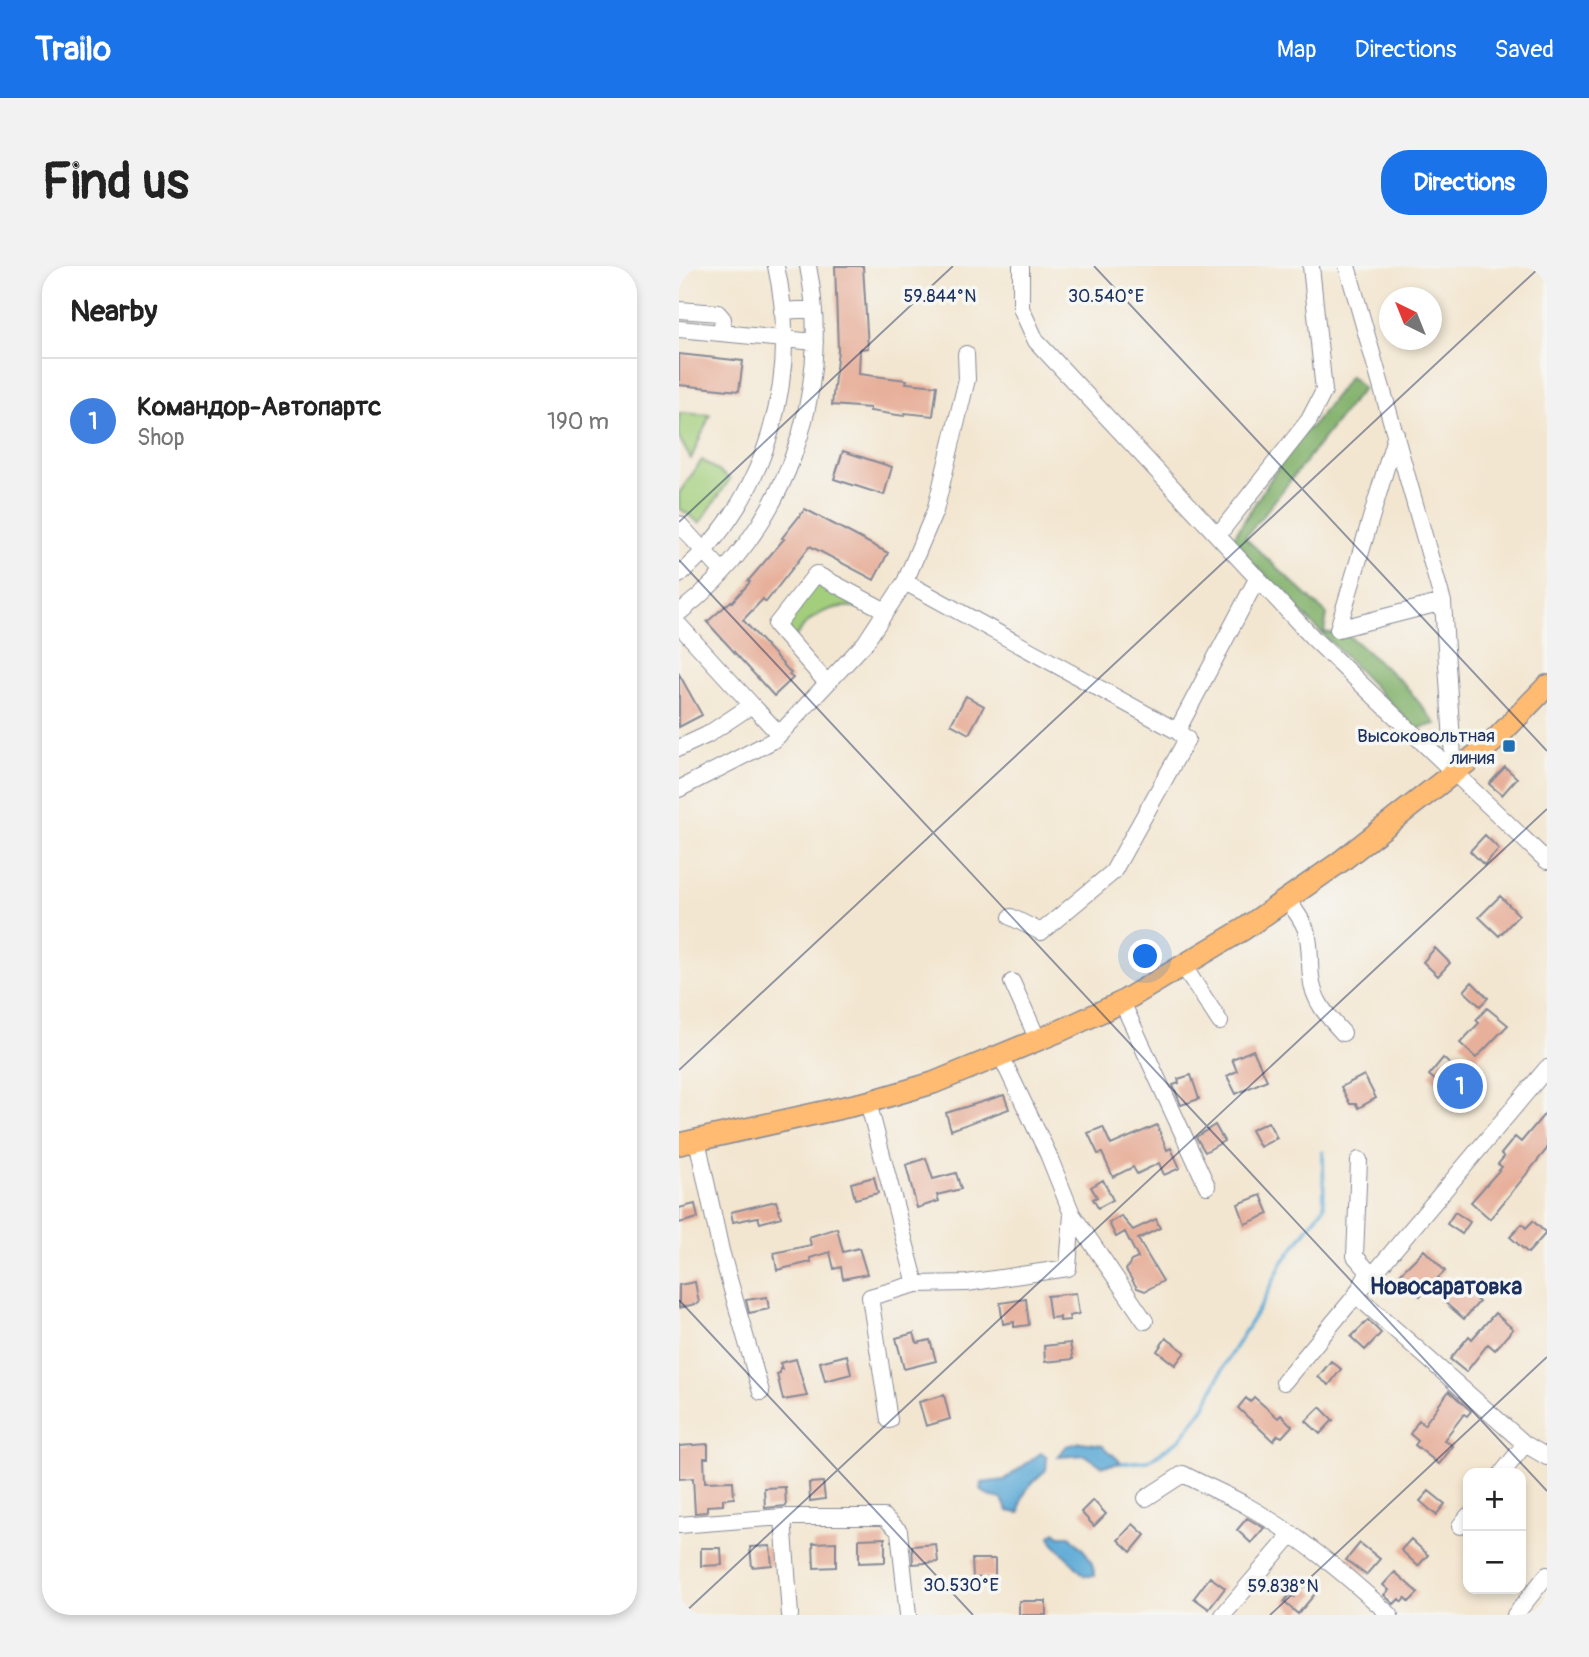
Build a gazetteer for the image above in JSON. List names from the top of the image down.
{
  "districts": ["Новосаратовка"],
  "places": {
    "transit": ["Высоковольтная линия"]
  },
  "north": "top left",
  "page": {
    "header": "Trailo",
    "nav": ["Map", "Directions", "Saved"],
    "buttons": "Directions",
    "title": "Find us",
    "heading": "Nearby",
    "list": [
      {
        "mark": "1",
        "name": "Командор-Автопартс",
        "note": "Shop",
        "value": "190 m"
      }
    ],
    "pins": "1",
    "map_buttons": ["+", "−"]
  },
  "coordinates": [
    "59.844°N",
    "30.540°E",
    "30.530°E",
    "59.838°N"
  ]
}
